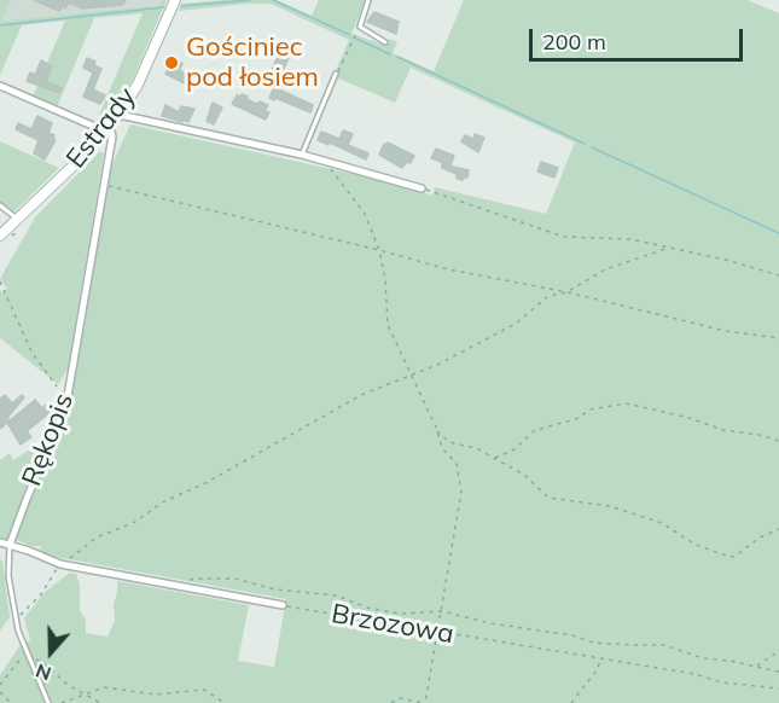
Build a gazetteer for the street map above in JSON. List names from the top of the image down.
{
  "streets": {
    "main road": ["Estrady"],
    "street": ["Rękopis"],
    "path": ["Brzozowa"]
  },
  "crossings": [
    ["Estrady", "Rękopis"]
  ],
  "places": ["Gościniec pod łosiem"],
  "scale_bar": "200 m",
  "north": "bottom"
}
